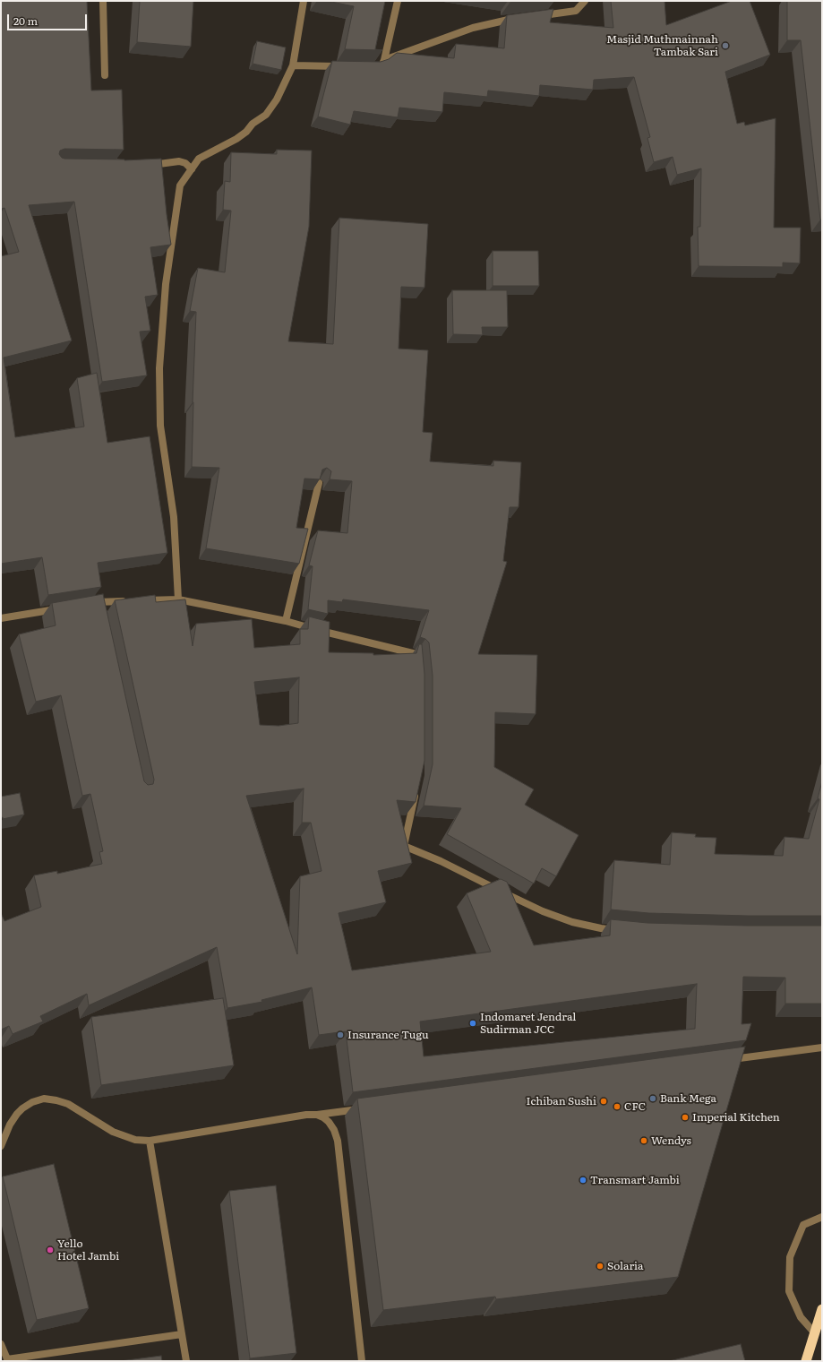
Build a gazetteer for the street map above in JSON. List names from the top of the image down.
{
  "places": [
    "Masjid Muthmainnah Tambak Sari",
    "Indomaret Jendral Sudirman JCC",
    "Insurance Tugu",
    "Bank Mega",
    "Ichiban Sushi",
    "CFC",
    "Imperial Kitchen",
    "Wendys",
    "Transmart Jambi",
    "Yello Hotel Jambi",
    "Solaria"
  ],
  "scale_bar": "20 m"
}
